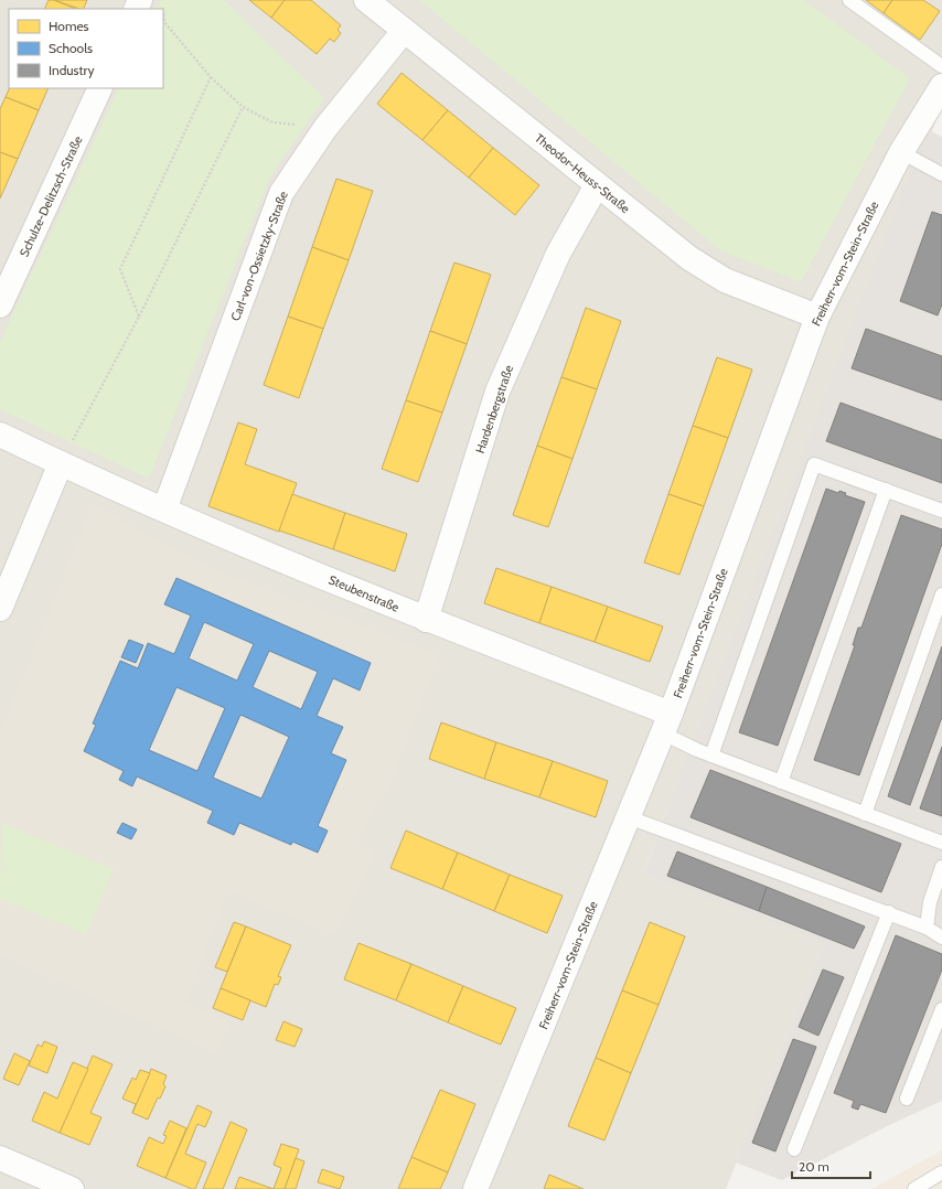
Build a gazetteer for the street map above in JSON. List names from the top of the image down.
{
  "streets": {
    "street": [
      "Theodor-Heuss-Straße",
      "Schulze-Delitzsch-Straße",
      "Carl-von-Ossietzky-Straße",
      "Freiherr-vom-Stein-Straße",
      "Hardenbergstraße",
      "Steubenstraße"
    ]
  },
  "crossings": [
    ["Theodor-Heuss-Straße", "Carl-von-Ossietzky-Straße"],
    ["Theodor-Heuss-Straße", "Freiherr-vom-Stein-Straße"],
    ["Theodor-Heuss-Straße", "Hardenbergstraße"],
    ["Carl-von-Ossietzky-Straße", "Steubenstraße"],
    ["Freiherr-vom-Stein-Straße", "Steubenstraße"],
    ["Hardenbergstraße", "Steubenstraße"]
  ],
  "legend": ["Homes", "Schools", "Industry"],
  "scale_bar": "20 m"
}
